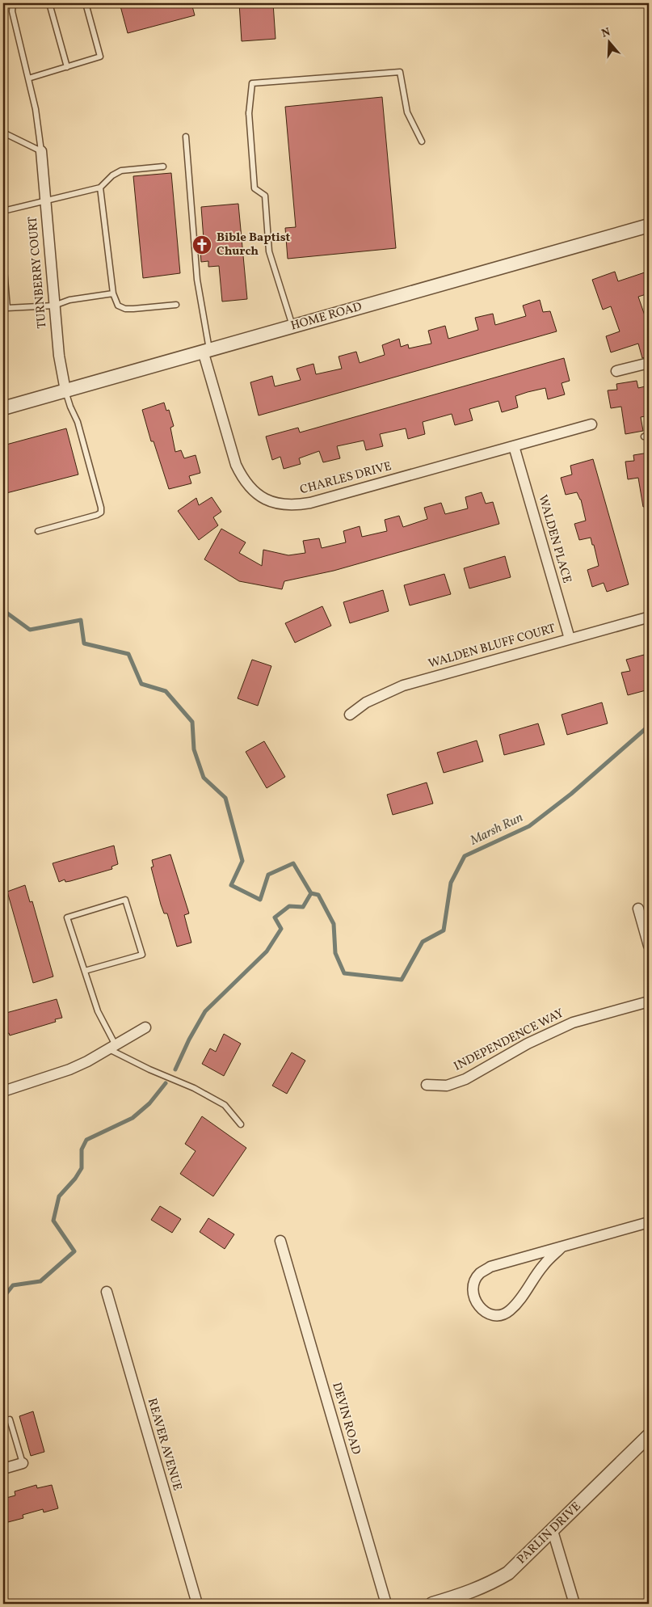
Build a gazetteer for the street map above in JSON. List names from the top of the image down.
{
  "streets": {
    "street": [
      "TURNBERRY COURT",
      "HOME ROAD",
      "CHARLES DRIVE",
      "WALDEN PLACE",
      "WALDEN BLUFF COURT",
      "INDEPENDENCE WAY",
      "DEVIN ROAD",
      "REAVER AVENUE",
      "PARLIN DRIVE"
    ]
  },
  "crossings": [
    ["TURNBERRY COURT", "HOME ROAD"],
    ["HOME ROAD", "CHARLES DRIVE"],
    ["CHARLES DRIVE", "WALDEN PLACE"],
    ["WALDEN PLACE", "WALDEN BLUFF COURT"]
  ],
  "water": ["Marsh Run"],
  "places": {
    "church": ["Bible Baptist Church"]
  },
  "north": "top"
}
